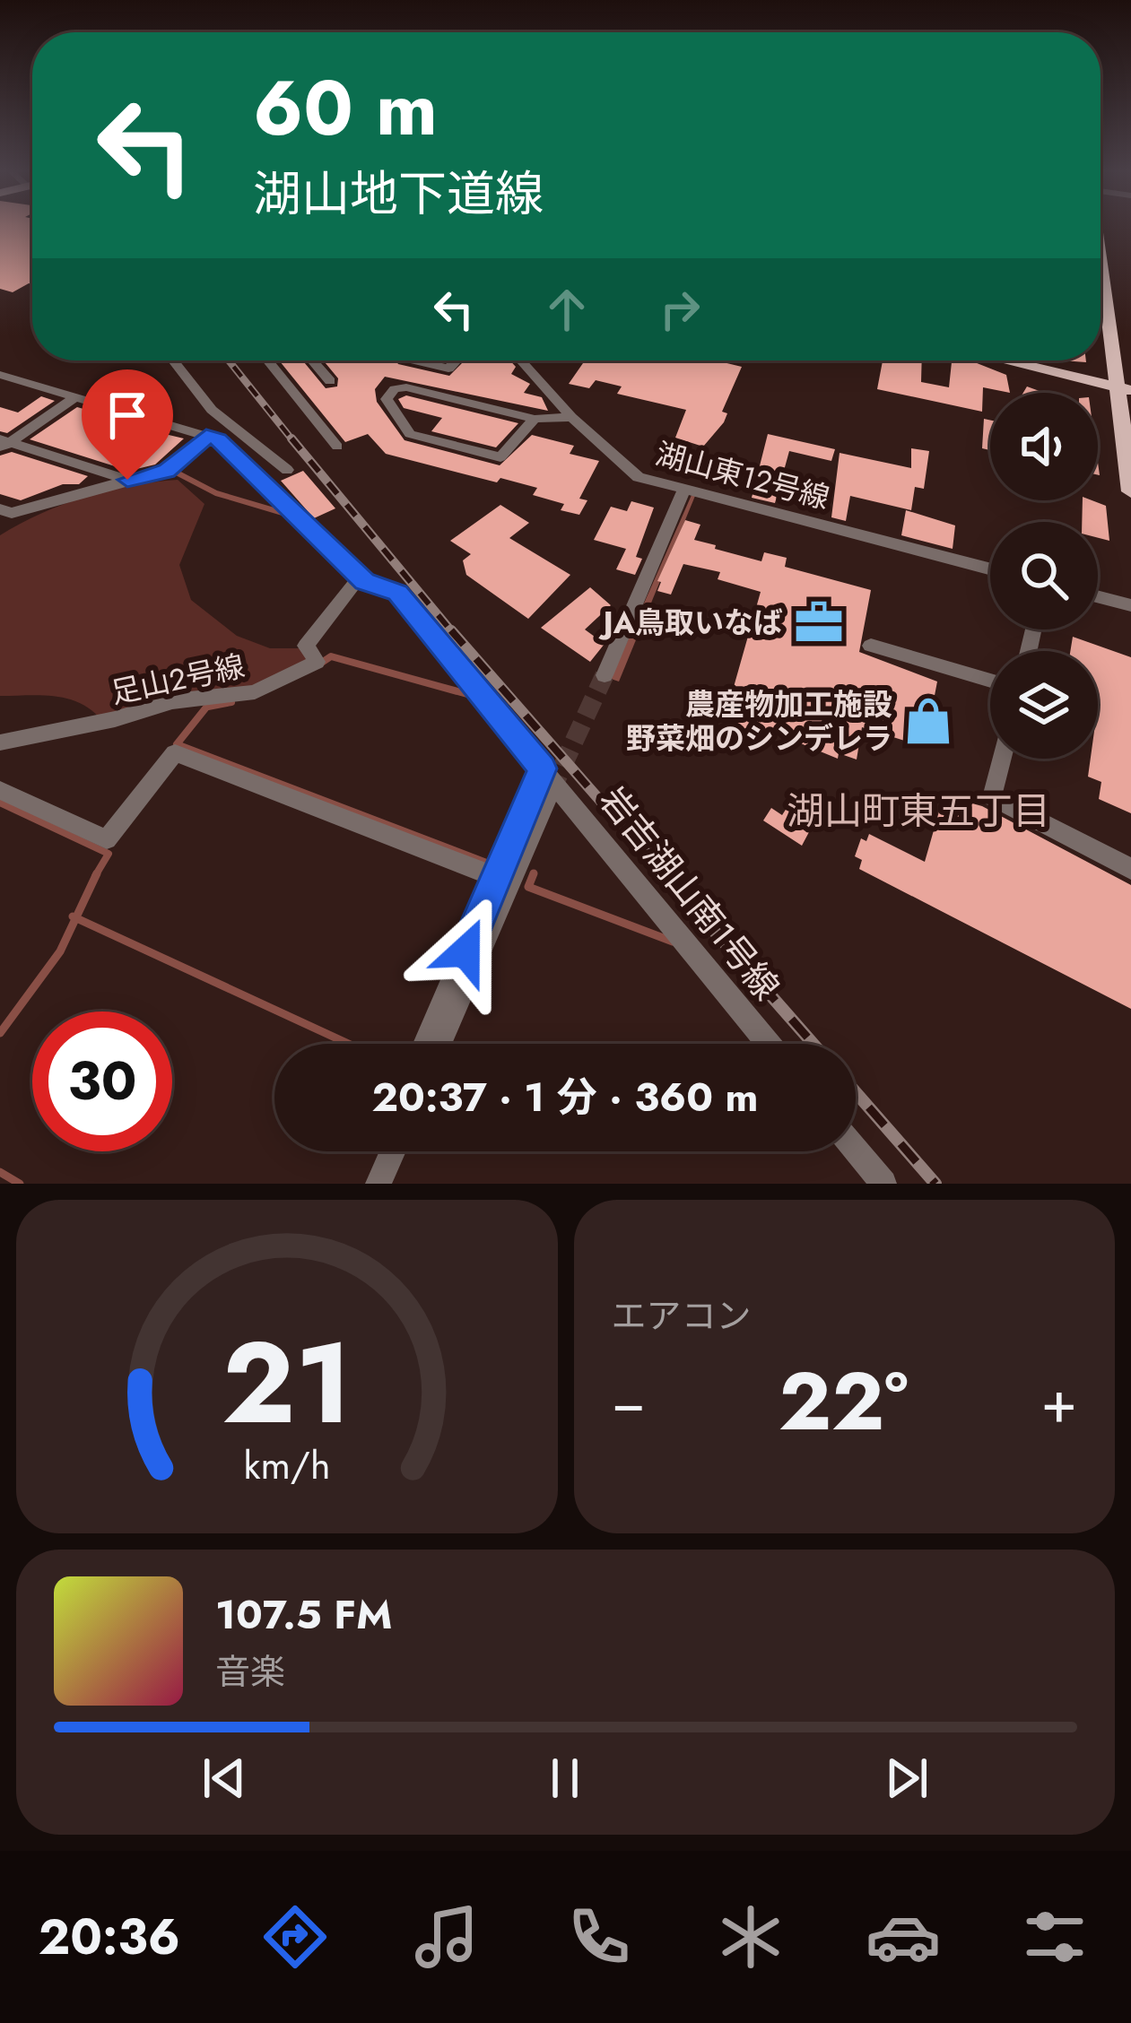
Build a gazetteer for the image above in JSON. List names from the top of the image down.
{
  "streets": {
    "street": ["湖山東12号線", "足山2号線", "岩吉湖山南1号線"]
  },
  "crossings": [
    ["足山2号線", "岩吉湖山南1号線"]
  ],
  "districts": ["湖山町東五丁目"],
  "places": {
    "office": ["JA鳥取いなば"],
    "shop": ["農産物加工施設 野菜畑のシンデレラ"]
  },
  "page": {
    "turn": ["60 m", "湖山地下道線"],
    "limit": "30",
    "trip": "20:37 · 1 分 · 360 m",
    "tile": "エアコン",
    "heat": ["−", "22°", "+"],
    "song": ["107.5 FM", "音楽"],
    "tabs": "20:36",
    "gauge": ["21", "km/h"]
  }
}
